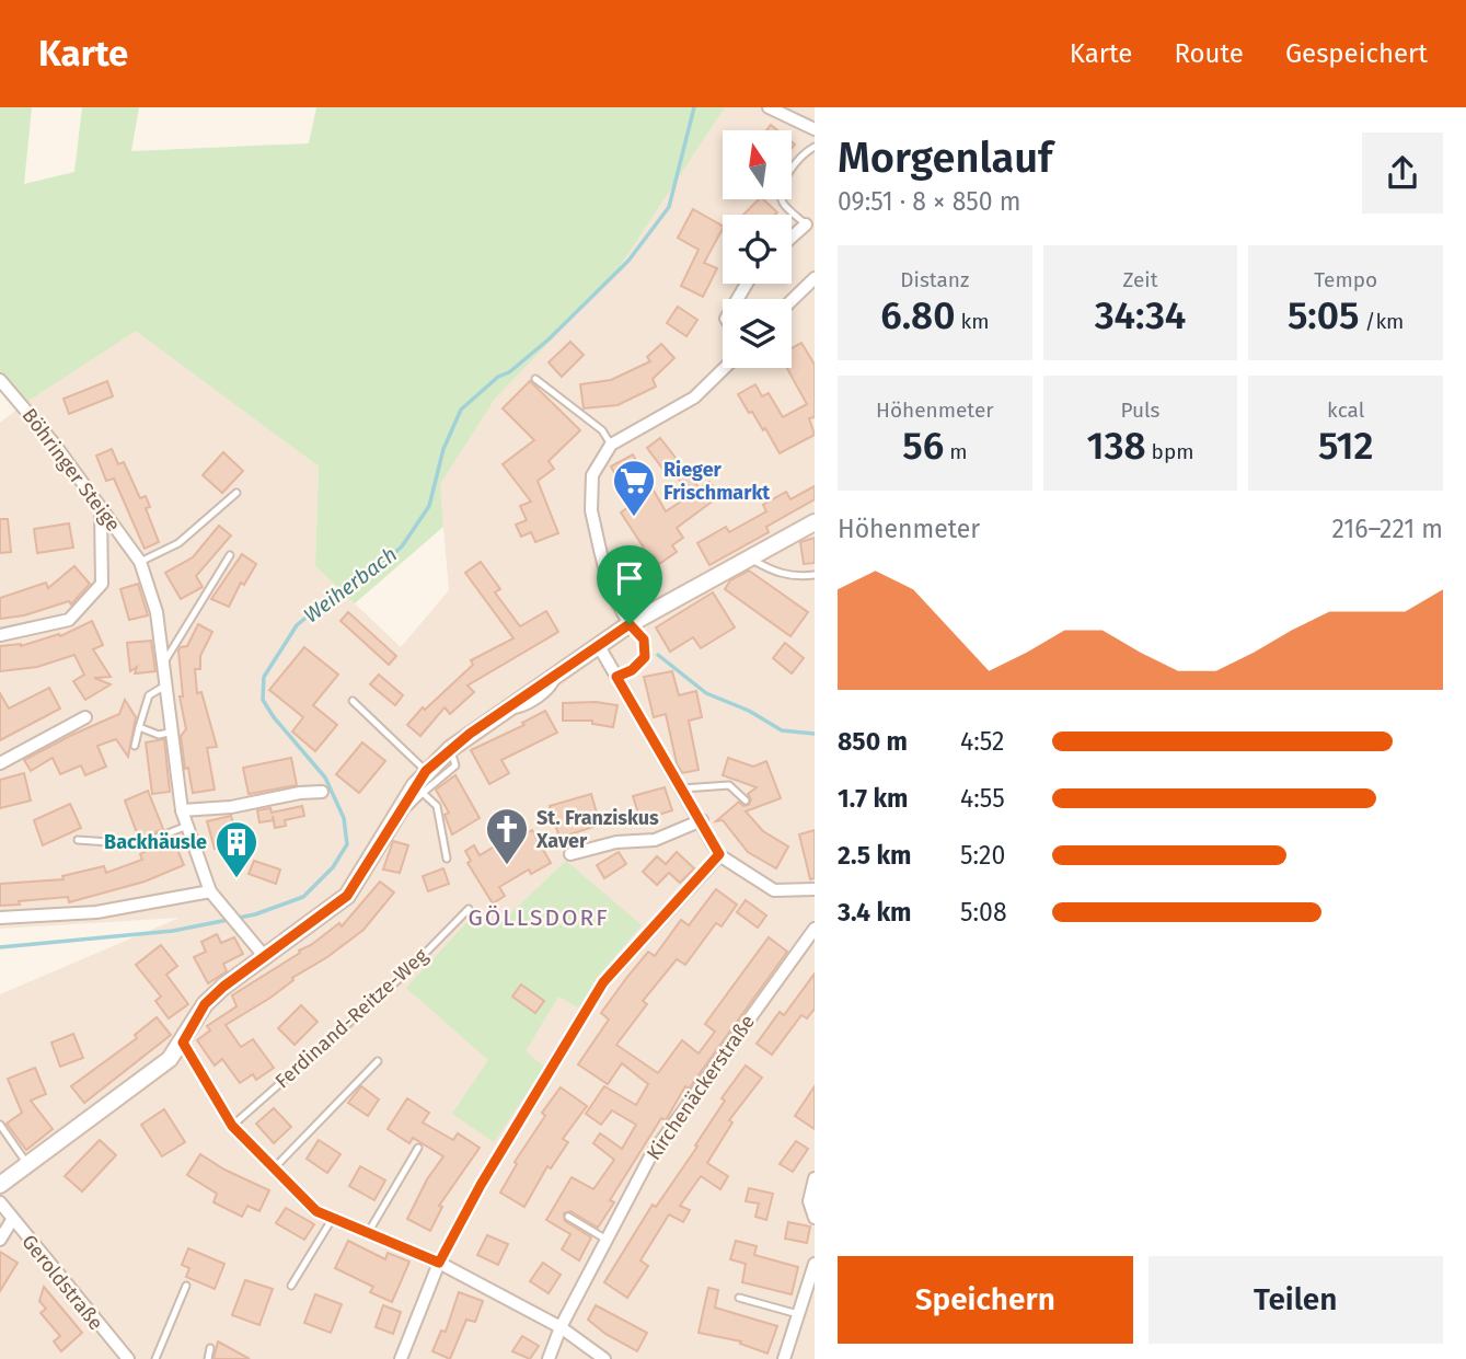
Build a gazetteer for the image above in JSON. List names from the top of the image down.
{
  "streets": {
    "street": ["Böhringer Steige", "Kirchenäckerstraße", "Geroldstraße"],
    "lane": ["Ferdinand-Reitze-Weg"]
  },
  "districts": ["GÖLLSDORF"],
  "water": ["Weiherbach"],
  "places": {
    "supermarket": ["Rieger Frischmarkt"],
    "church": ["St. Franziskus Xaver"],
    "building": ["Backhäusle"]
  },
  "north": "top",
  "page": {
    "header": "Karte",
    "nav": ["Karte", "Route", "Gespeichert"],
    "heading": ["Morgenlauf", "09:51 · 8 × 850 m"],
    "stats": [
      ["Distanz", "6.80 km"],
      ["Zeit", "34:34"],
      ["Tempo", "5:05 /km"],
      ["Höhenmeter", "56 m"],
      ["Puls", "138 bpm"],
      ["kcal", "512"]
    ],
    "chart": ["Höhenmeter", "216–221 m"],
    "list": [
      {
        "name": "850 m",
        "note": "4:52"
      },
      {
        "name": "1.7 km",
        "note": "4:55"
      },
      {
        "name": "2.5 km",
        "note": "5:20"
      },
      {
        "name": "3.4 km",
        "note": "5:08"
      }
    ],
    "buttons": ["Speichern", "Teilen"]
  }
}
